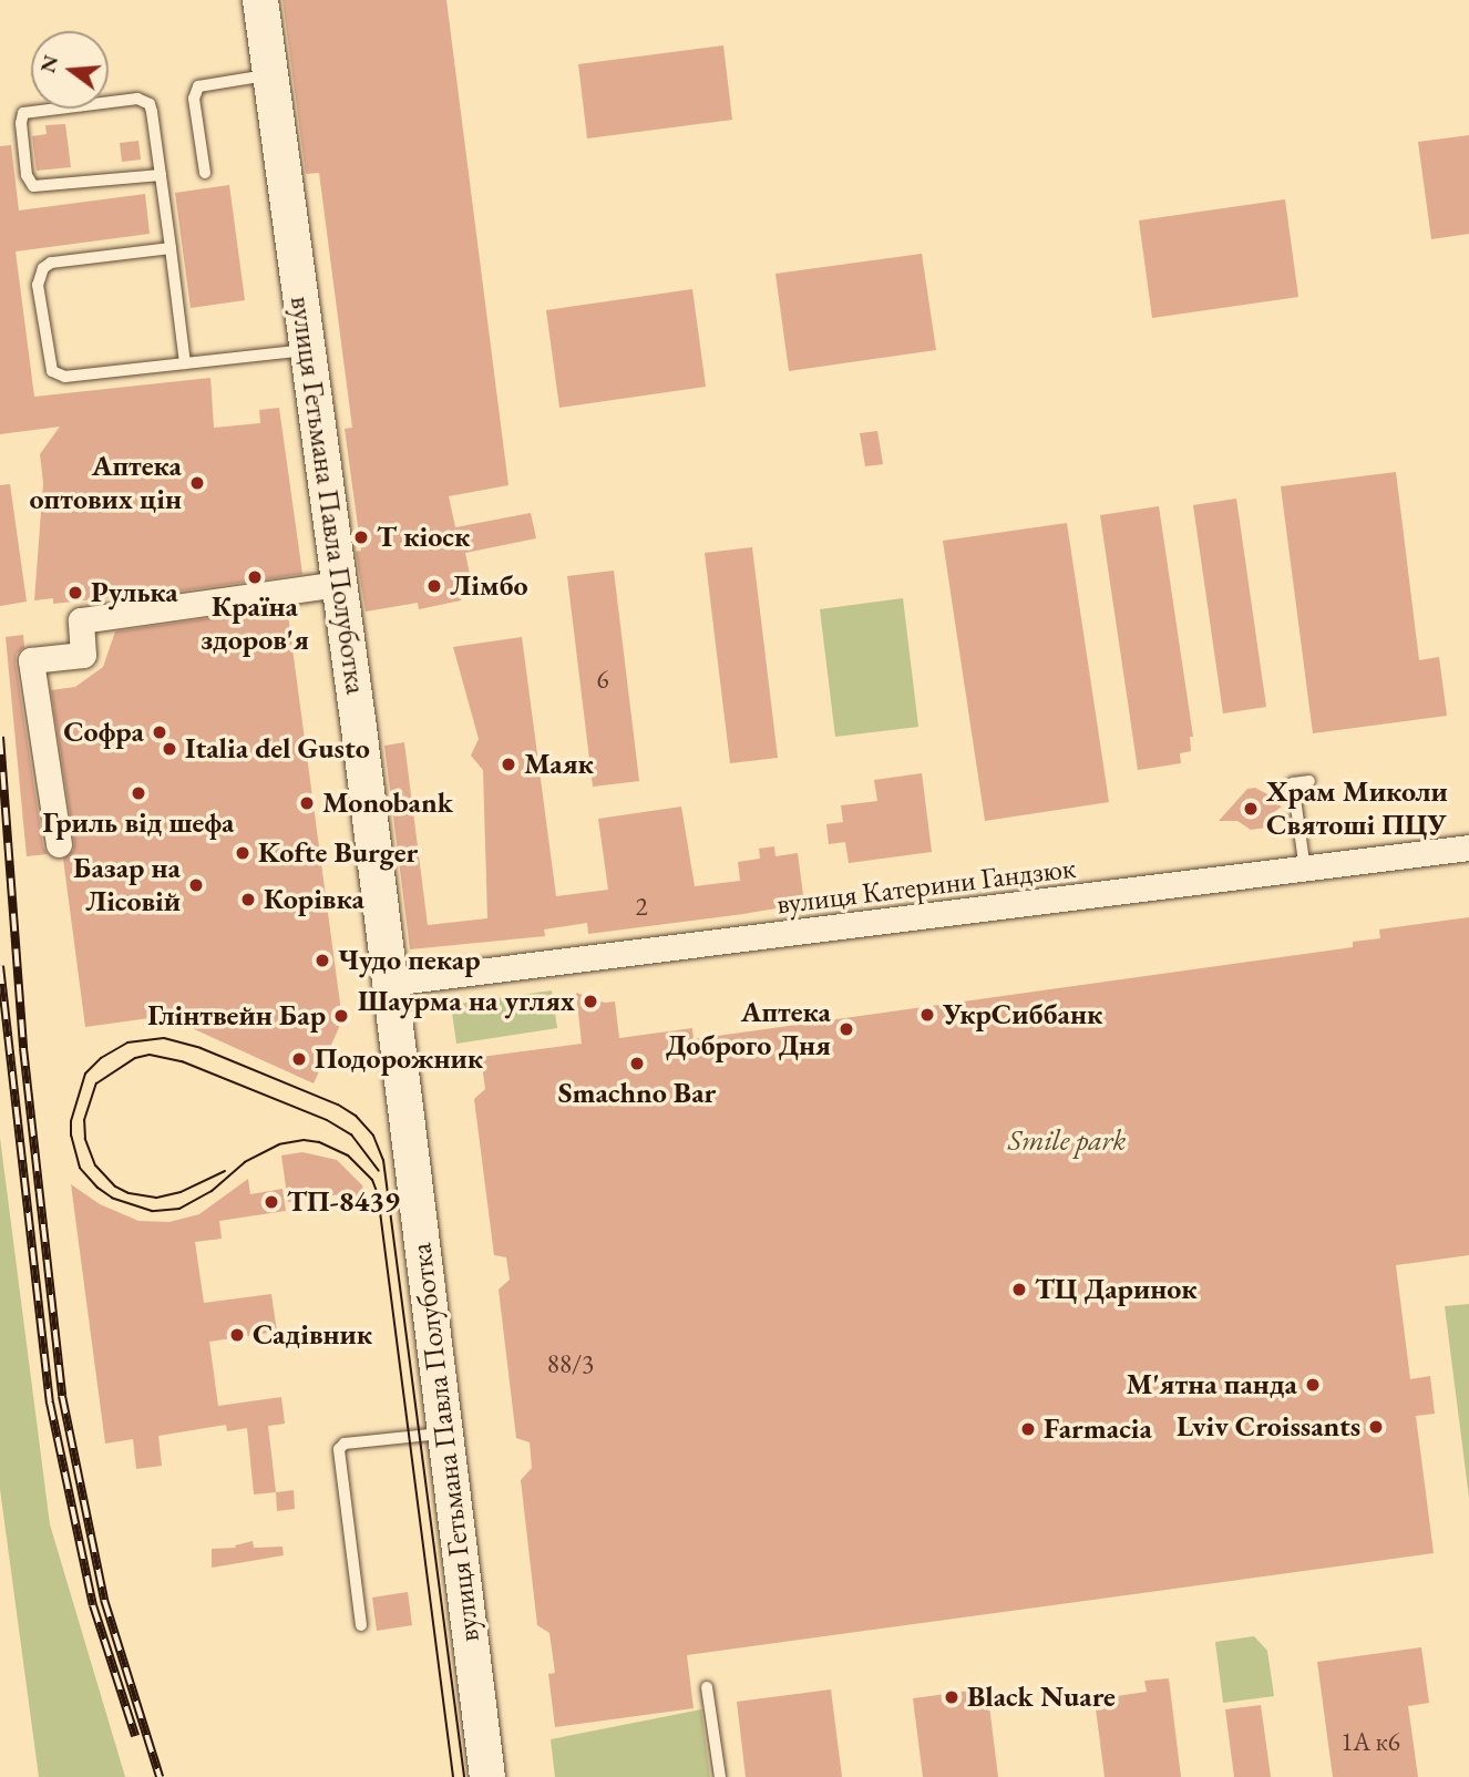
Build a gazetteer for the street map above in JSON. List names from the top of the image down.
{
  "streets": {
    "street": ["вулиця Гетьмана Павла Полуботка", "вулиця Катерини Гандзюк"]
  },
  "crossings": [
    ["вулиця Гетьмана Павла Полуботка", "вулиця Катерини Гандзюк"]
  ],
  "parks": ["Smile park"],
  "places": [
    "Аптека оптових цін",
    "Т кіоск",
    "Країна здоров'я",
    "Лімбо",
    "Рулька",
    "Софра",
    "Italia del Gusto",
    "Маяк",
    "Гриль від шефа",
    "Monobank",
    "Храм Миколи Святоші ПЦУ",
    "Kofte Burger",
    "Базар на Лісовій",
    "Корівка",
    "Чудо пекар",
    "Шаурма на углях",
    "УкрСиббанк",
    "Глінтвейн Бар",
    "Аптека Доброго Дня",
    "Подорожник",
    "Smachno Bar",
    "ТП-8439",
    "ТЦ Даринок",
    "Садівник",
    "М'ятна панда",
    "Lviv Croissants",
    "Farmacia",
    "Black Nuare"
  ],
  "house_numbers": [
    "6",
    "2",
    "88/3",
    "1А к6"
  ],
  "north": "left"
}
